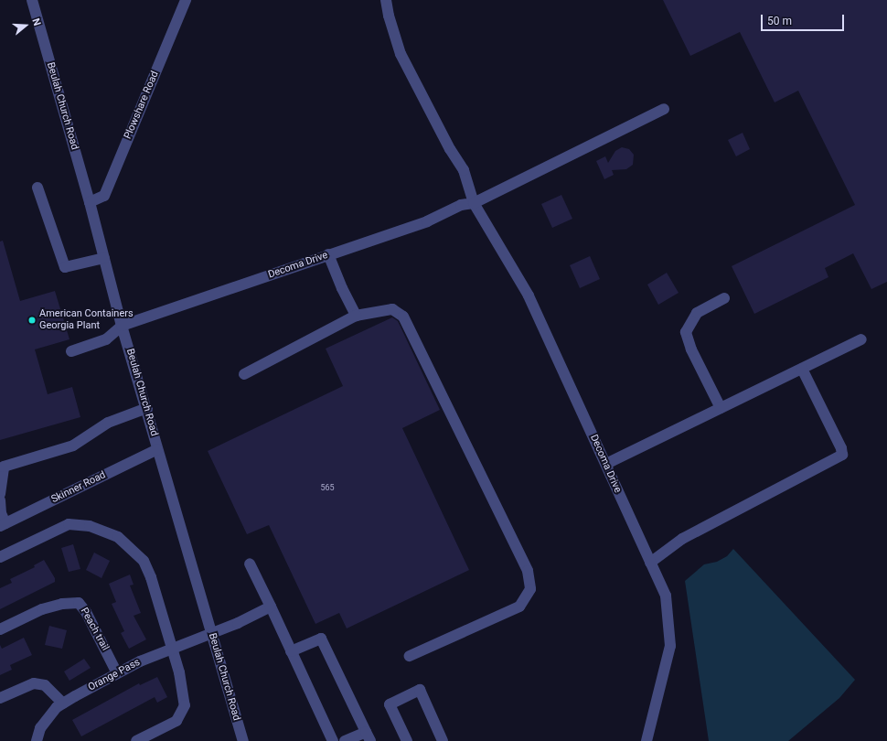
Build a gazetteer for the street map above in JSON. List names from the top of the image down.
{
  "streets": {
    "street": [
      "Plowshare Road",
      "Beulah Church Road",
      "Decoma Drive",
      "Skinner Road",
      "Peach trail",
      "Orange Pass"
    ]
  },
  "crossings": [
    ["Plowshare Road", "Beulah Church Road"],
    ["Beulah Church Road", "Decoma Drive"],
    ["Beulah Church Road", "Skinner Road"],
    ["Beulah Church Road", "Orange Pass"],
    ["Peach trail", "Orange Pass"]
  ],
  "places": ["American Containers Georgia Plant"],
  "house_numbers": ["565"],
  "scale_bar": "50 m",
  "north": "right"
}
